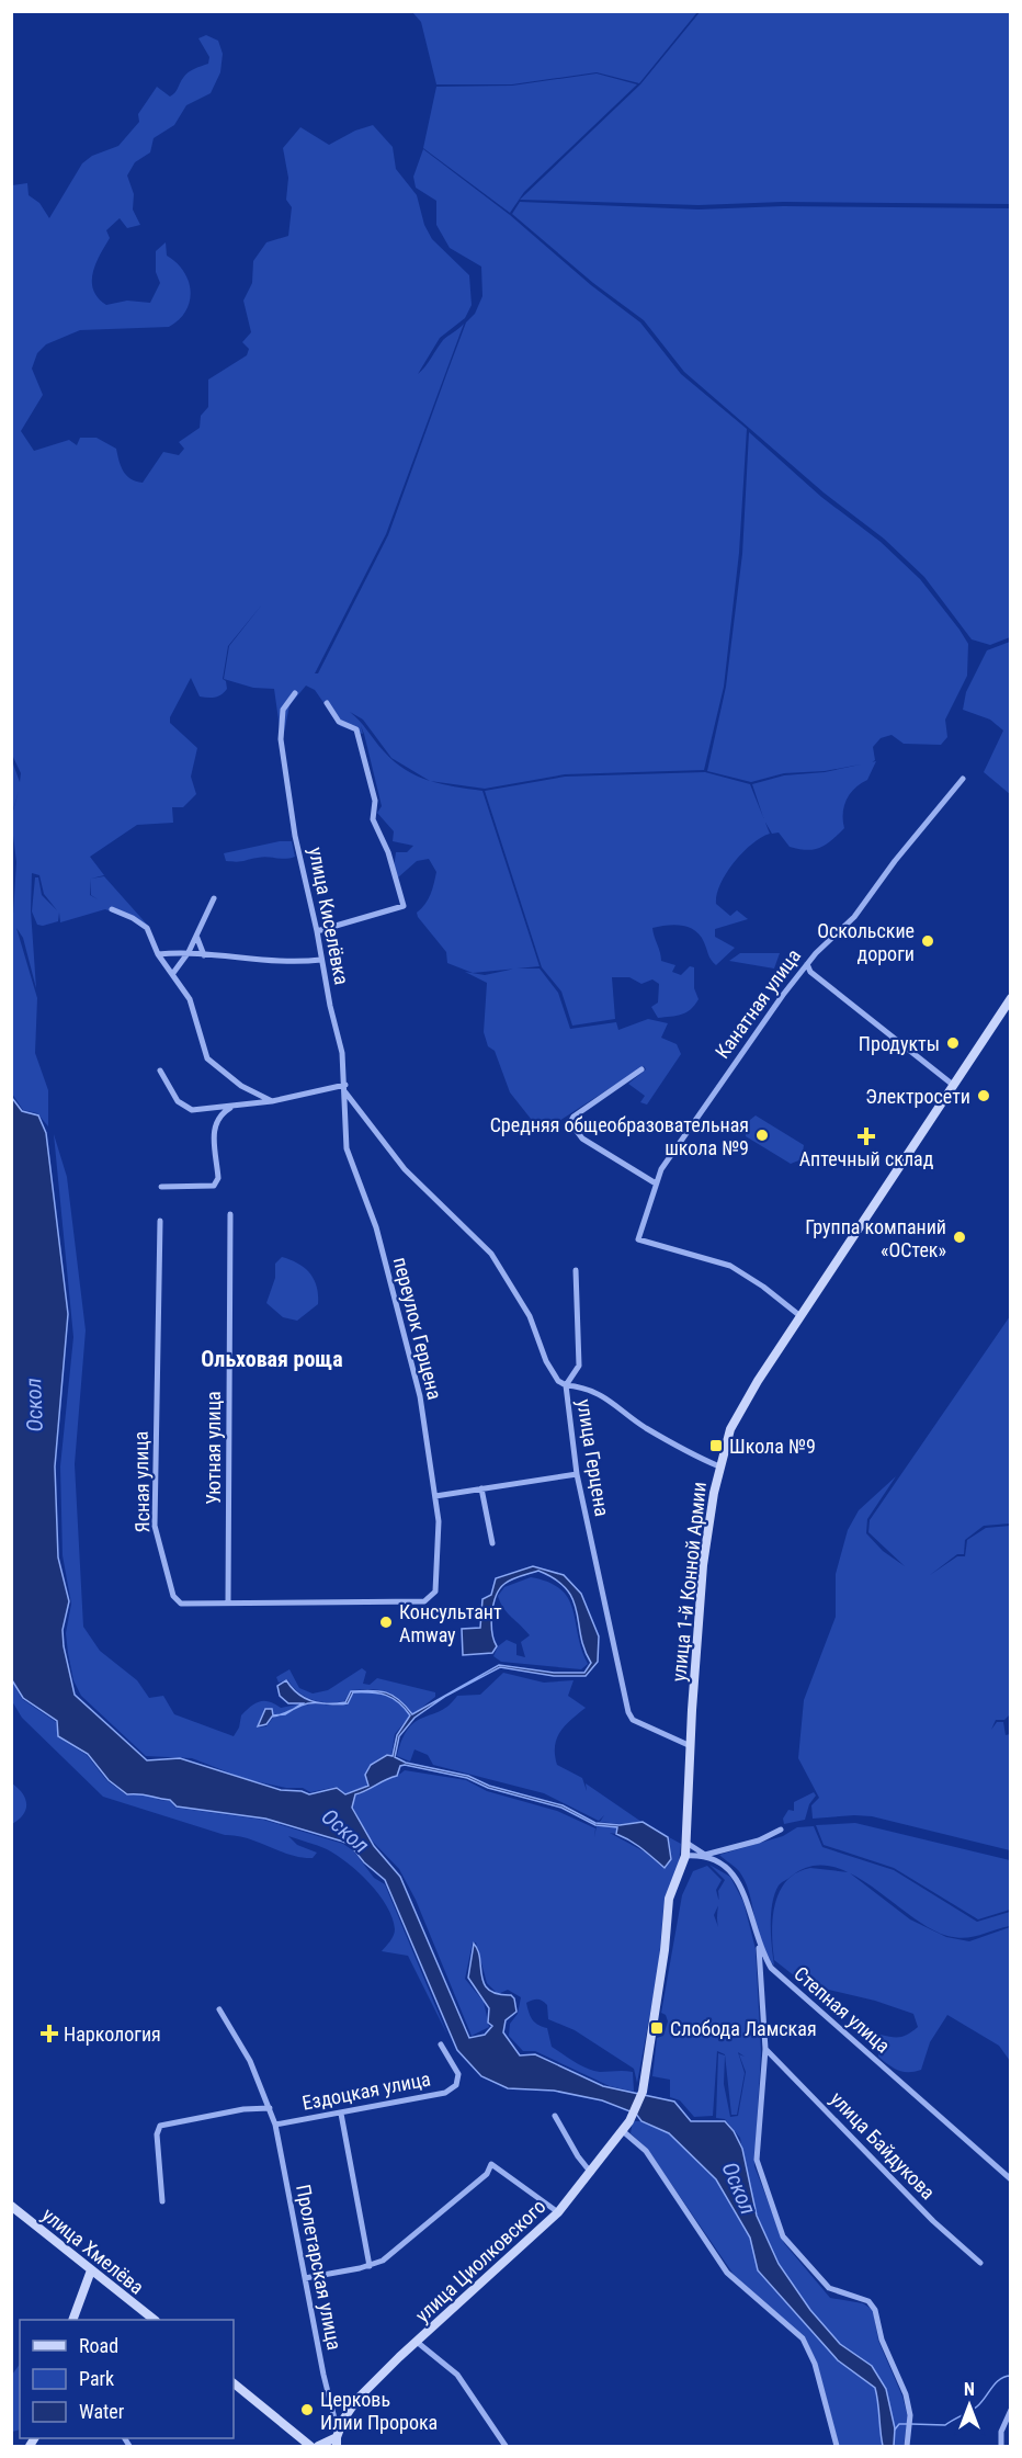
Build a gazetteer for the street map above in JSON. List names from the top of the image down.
{
  "streets": {
    "main road": ["улица 1-й Конной Армии", "улица Хмелёва", "улица Циолковского"],
    "street": [
      "улица Киселёвка",
      "Канатная улица",
      "переулок Герцена",
      "Уютная улица",
      "улица Герцена",
      "Ясная улица",
      "Степная улица",
      "Ездоцкая улица",
      "улица Байдукова",
      "Пролетарская улица"
    ]
  },
  "crossings": [
    ["улица Киселёвка", "переулок Герцена"],
    ["улица Киселёвка", "улица Герцена"],
    ["Канатная улица", "улица 1-й Конной Армии"],
    ["переулок Герцена", "Ясная улица"],
    ["Уютная улица", "Ясная улица"],
    ["улица Герцена", "улица 1-й Конной Армии"],
    ["улица 1-й Конной Армии", "Степная улица"],
    ["улица 1-й Конной Армии", "улица Циолковского"],
    ["Ездоцкая улица", "Пролетарская улица"],
    ["улица Циолковского", "Пролетарская улица"]
  ],
  "districts": ["Ольховая роща"],
  "water": ["Оскол"],
  "places": {
    "other": [
      "Оскольские дороги",
      "Продукты",
      "Электросети",
      "Средняя общеобразовательная школа №9",
      "Группа компаний «ОСтек»",
      "Консультант Amway",
      "Церковь Илии Пророка"
    ],
    "health": ["Аптечный склад", "Наркология"],
    "transit": ["Школа №9", "Слобода Ламская"]
  },
  "legend": ["Road", "Park", "Water"],
  "north": "top"
}
